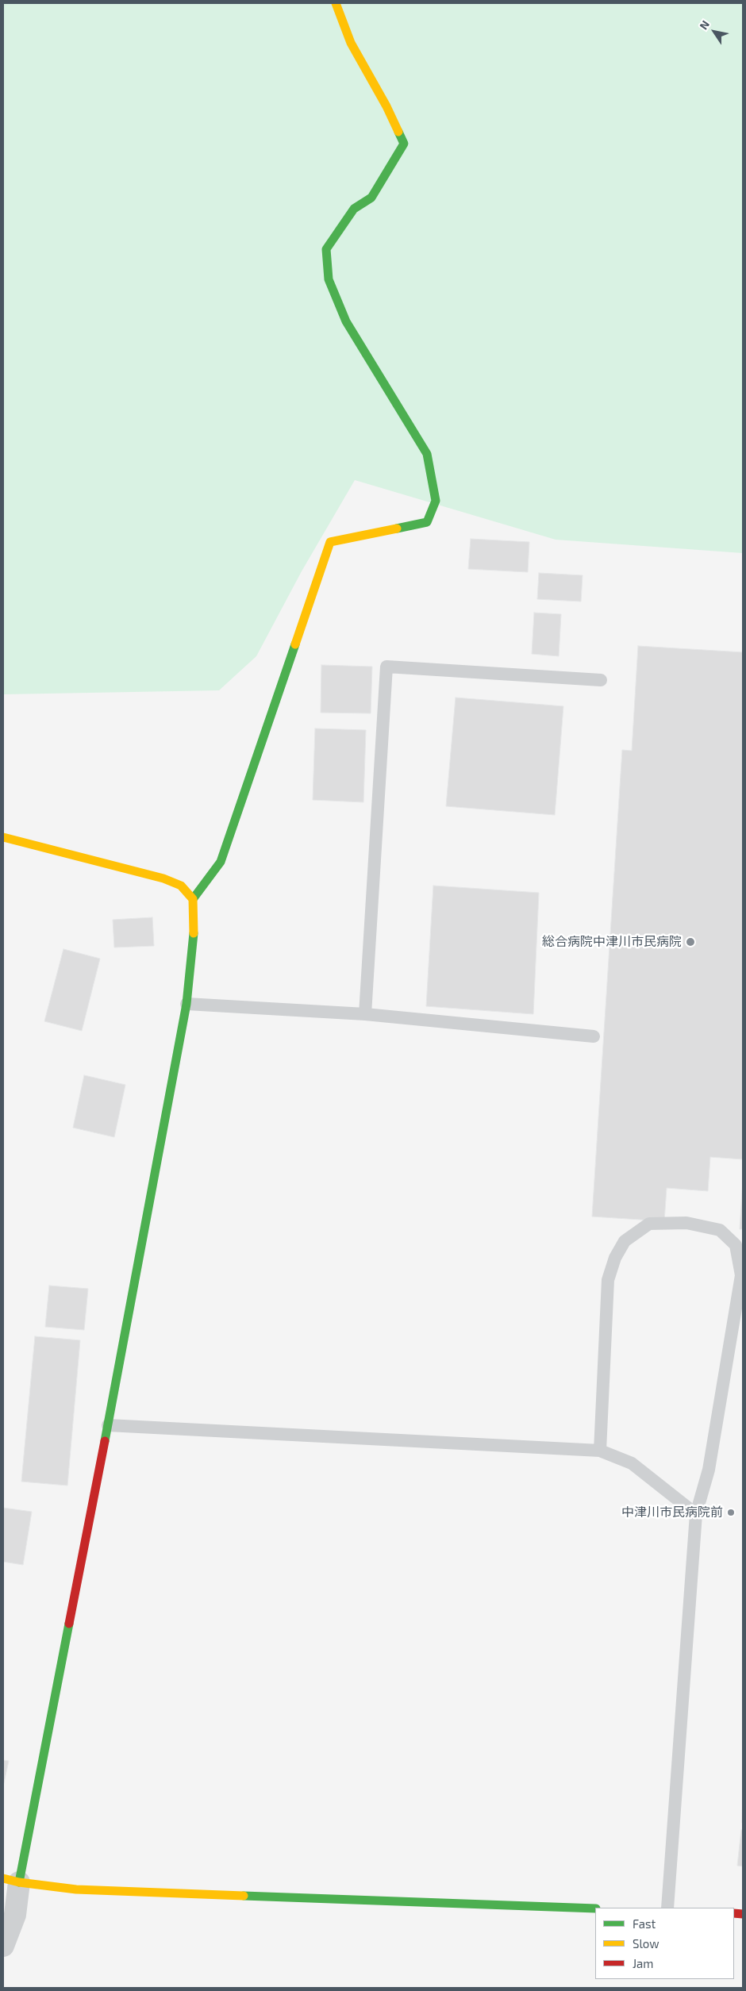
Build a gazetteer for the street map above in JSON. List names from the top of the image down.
{
  "places": ["総合病院中津川市民病院", "中津川市民病院前"],
  "legend": ["Fast", "Slow", "Jam"],
  "north": "top left"
}
